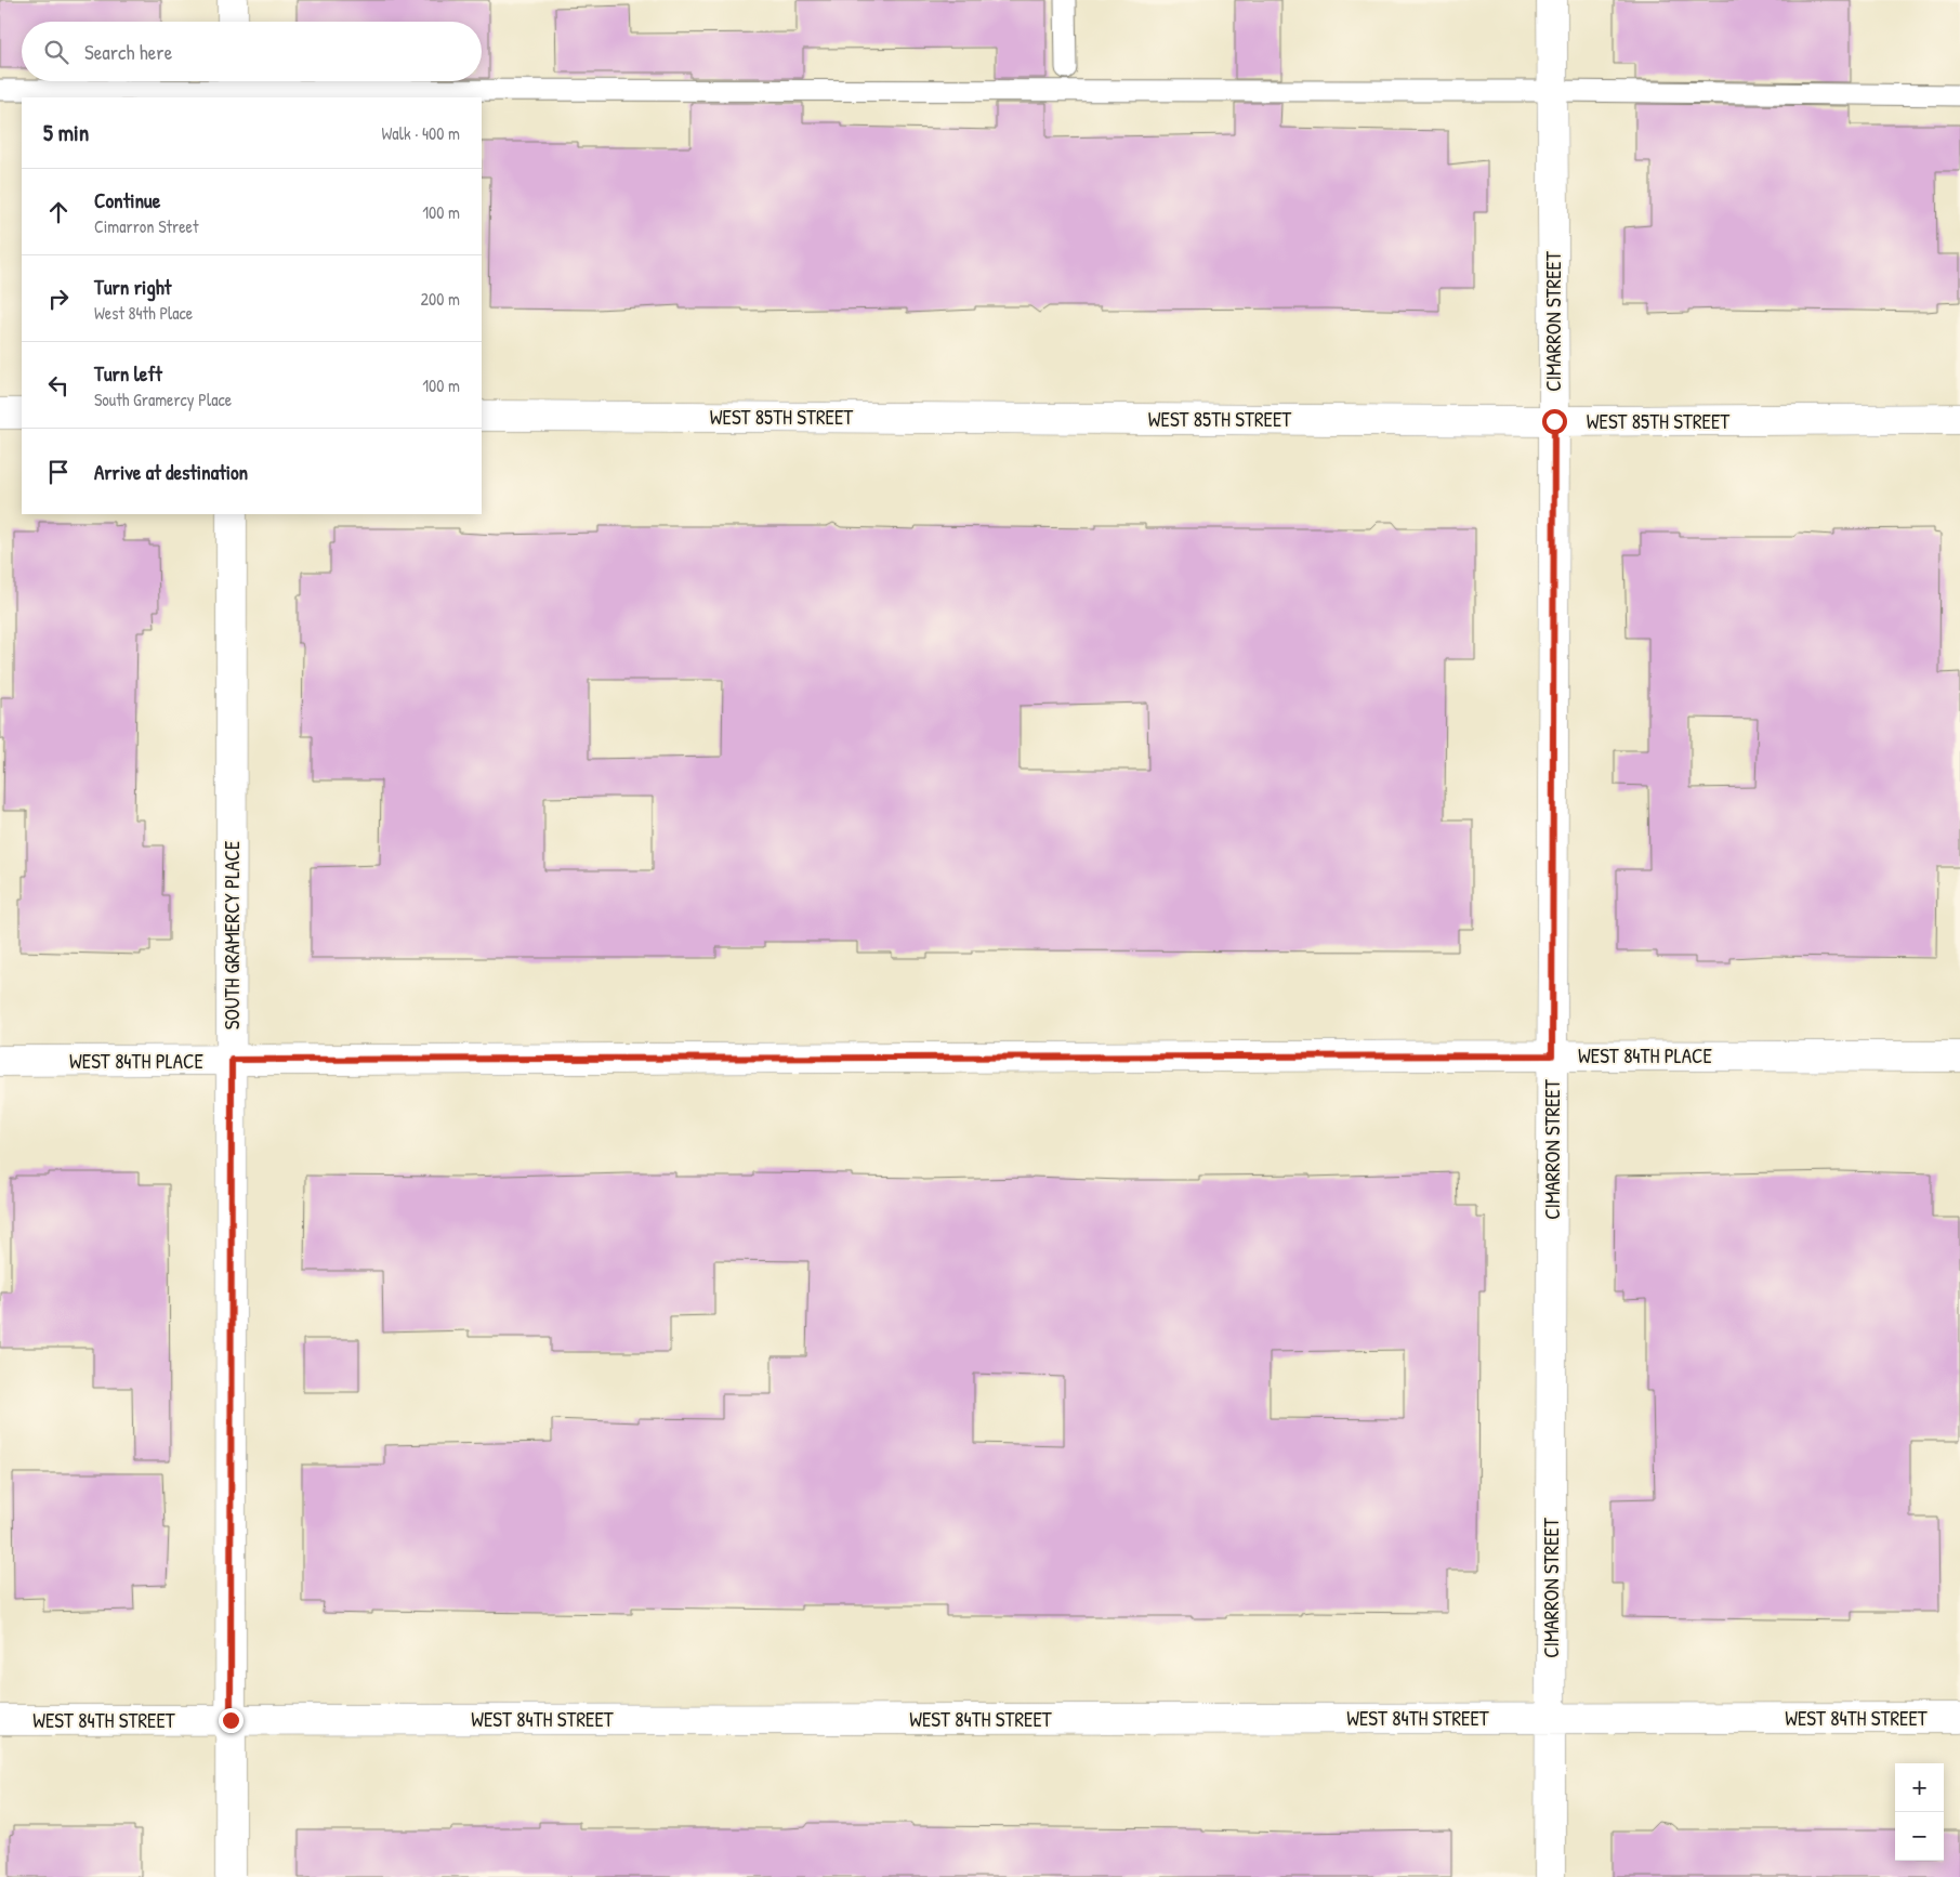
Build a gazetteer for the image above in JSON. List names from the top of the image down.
{
  "streets": {
    "street": [
      "CIMARRON STREET",
      "WEST 85TH STREET",
      "SOUTH GRAMERCY PLACE",
      "WEST 84TH PLACE",
      "WEST 84TH STREET"
    ]
  },
  "crossings": [
    ["CIMARRON STREET", "WEST 85TH STREET"],
    ["CIMARRON STREET", "WEST 84TH PLACE"],
    ["CIMARRON STREET", "WEST 84TH STREET"],
    ["SOUTH GRAMERCY PLACE", "WEST 84TH PLACE"],
    ["SOUTH GRAMERCY PLACE", "WEST 84TH STREET"]
  ],
  "page": {
    "search": "Search here",
    "heading": ["5 min", "Walk · 400 m"],
    "list": [
      ["Continue", "Cimarron Street", "100 m"],
      ["Turn right", "West 84th Place", "200 m"],
      ["Turn left", "South Gramercy Place", "100 m"],
      "Arrive at destination"
    ],
    "map_buttons": ["+", "−"]
  }
}
